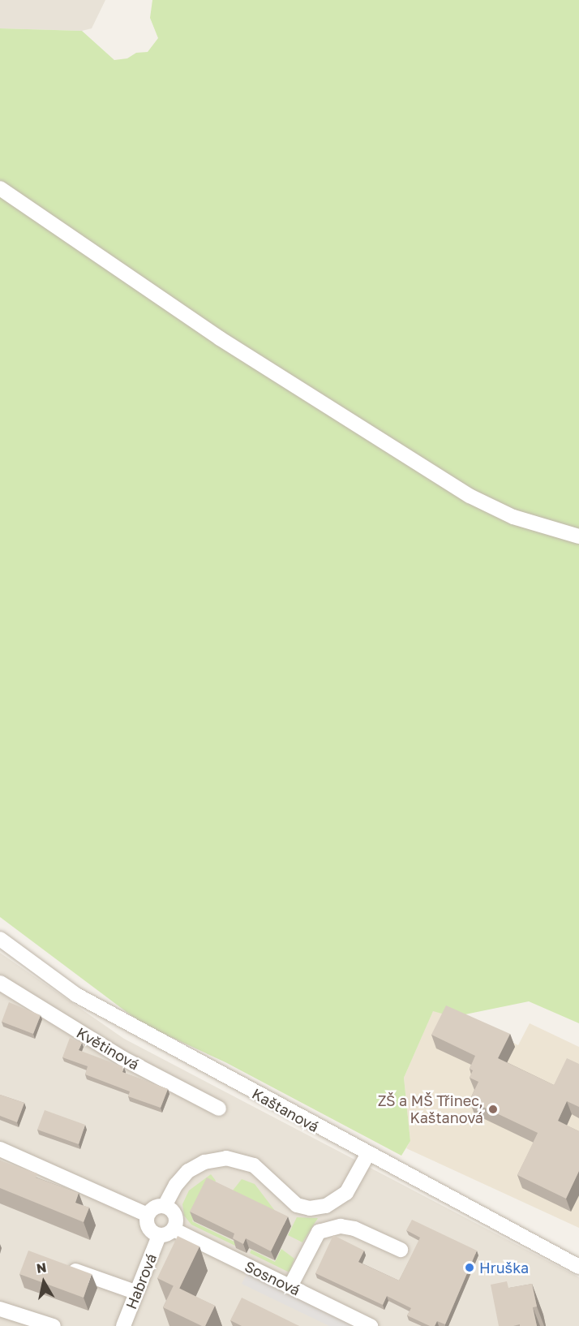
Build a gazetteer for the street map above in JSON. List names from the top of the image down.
{
  "streets": {
    "street": [
      "Květinová",
      "Kaštanová",
      "Sosnová",
      "Habrová"
    ]
  },
  "crossings": [
    ["Sosnová", "Habrová"]
  ],
  "places": ["ZŠ a MŠ Třinec, Kaštanová", "Hruška"],
  "north": "top"
}
